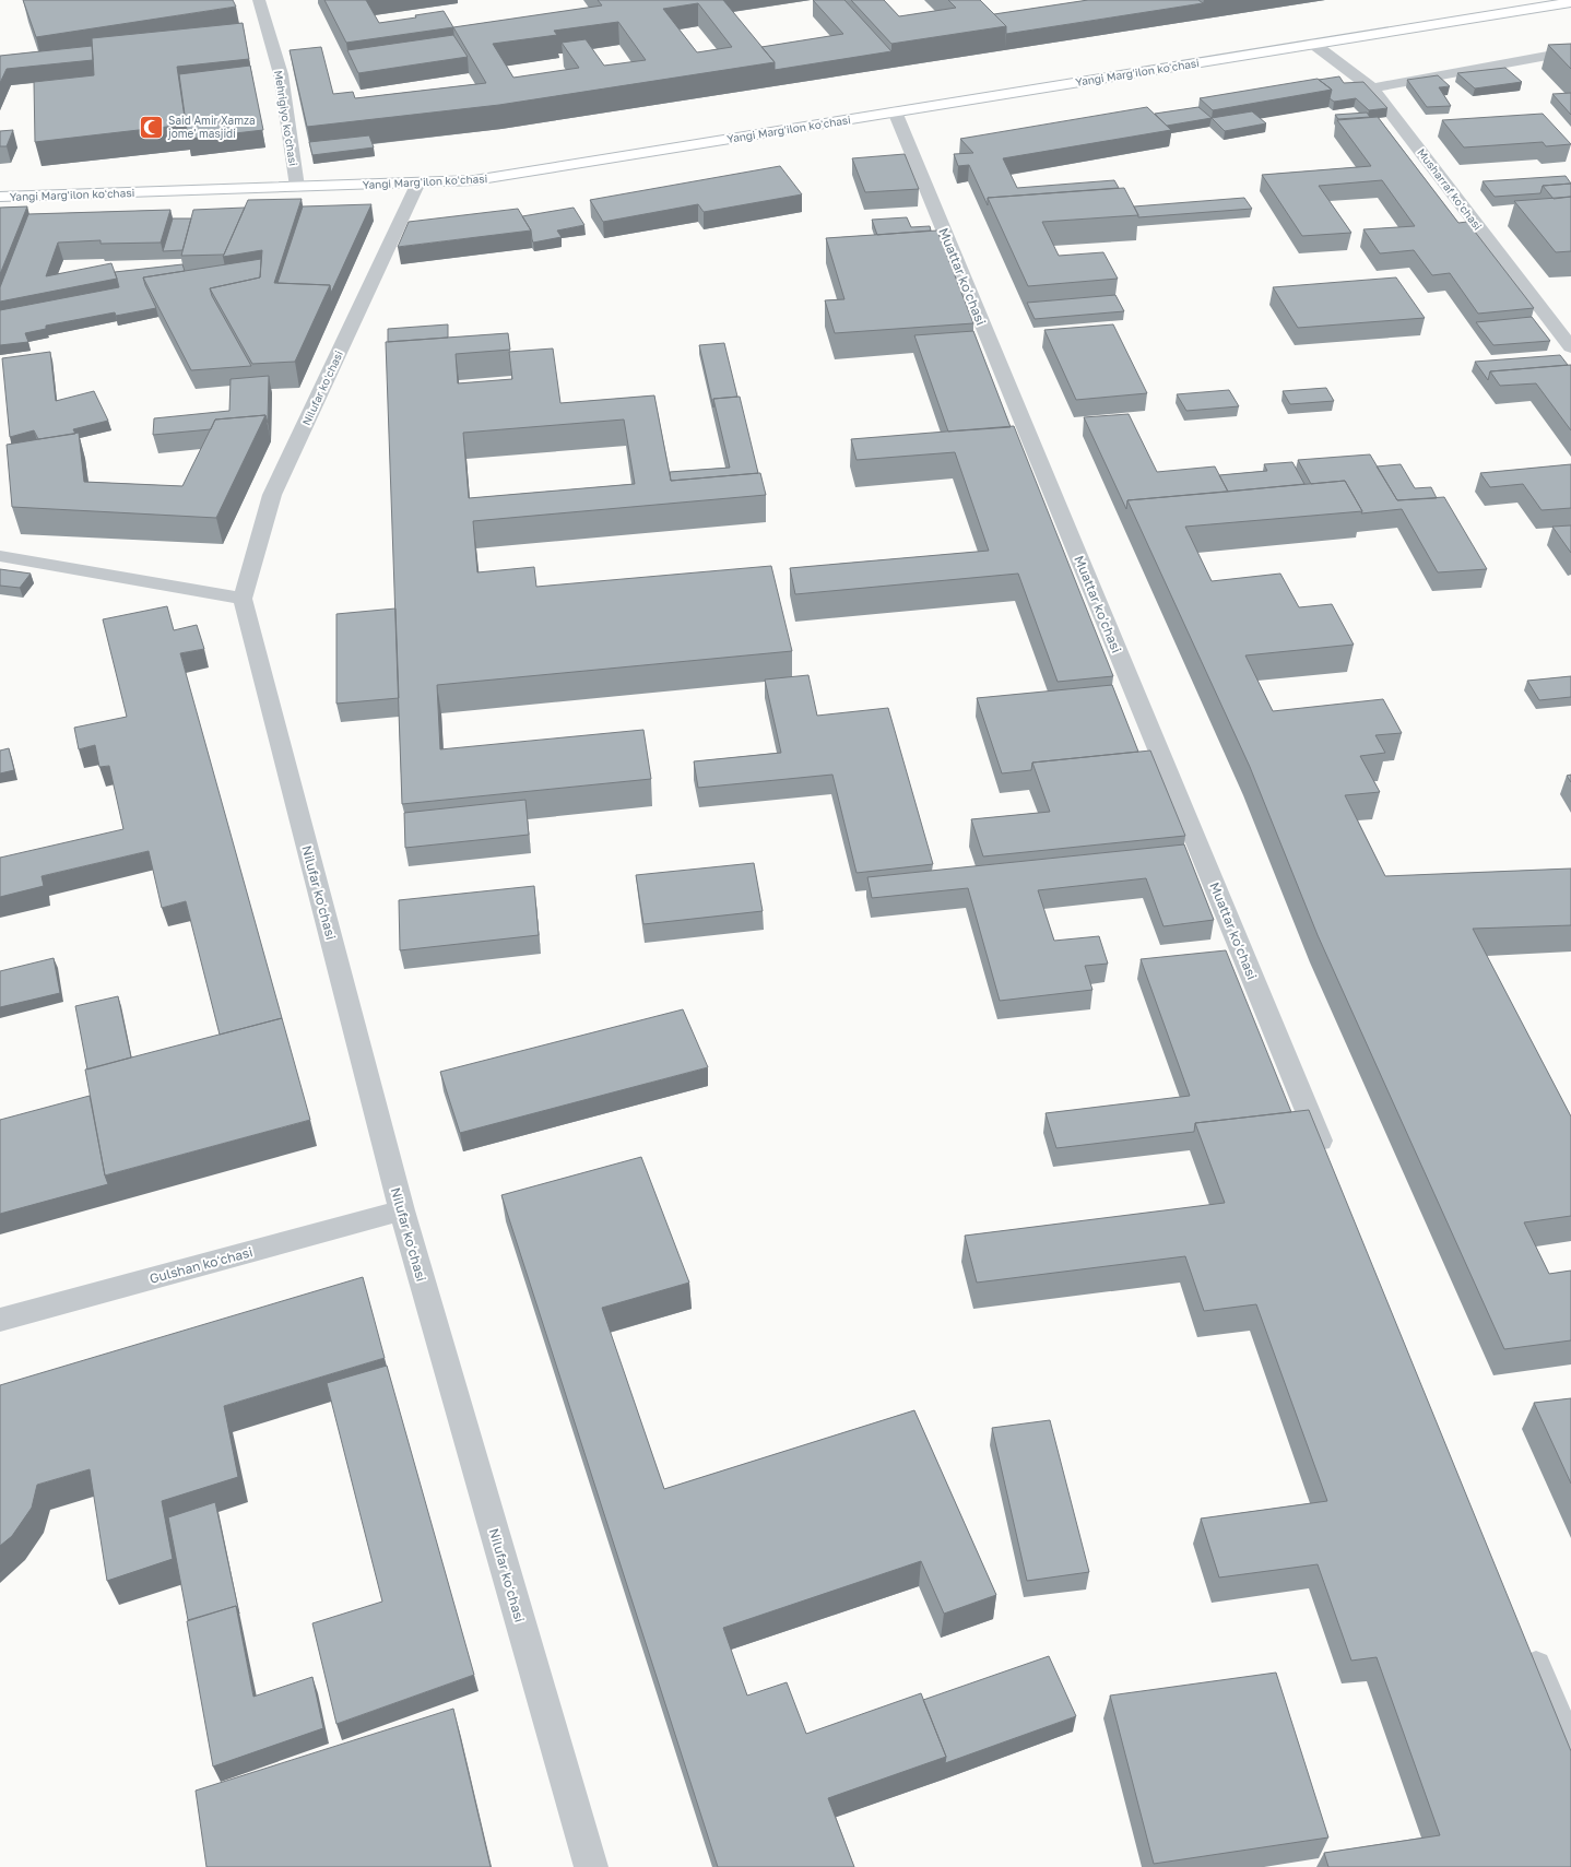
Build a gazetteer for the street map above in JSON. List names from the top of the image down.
{
  "streets": {
    "main road": ["Yangi Margʻilon koʻchasi"],
    "street": [
      "Mehrigiyo ko'chasi",
      "Musharraf koʻchasi",
      "Muattar koʻchasi",
      "Nilufar koʻchasi",
      "Gulshan koʻchasi"
    ]
  },
  "crossings": [
    ["Yangi Margʻilon koʻchasi", "Mehrigiyo ko'chasi"],
    ["Yangi Margʻilon koʻchasi", "Musharraf koʻchasi"],
    ["Yangi Margʻilon koʻchasi", "Muattar koʻchasi"],
    ["Yangi Margʻilon koʻchasi", "Nilufar koʻchasi"],
    ["Nilufar koʻchasi", "Gulshan koʻchasi"]
  ],
  "places": {
    "mosque": ["Said Amir Xamza jome' masjidi"]
  }
}
